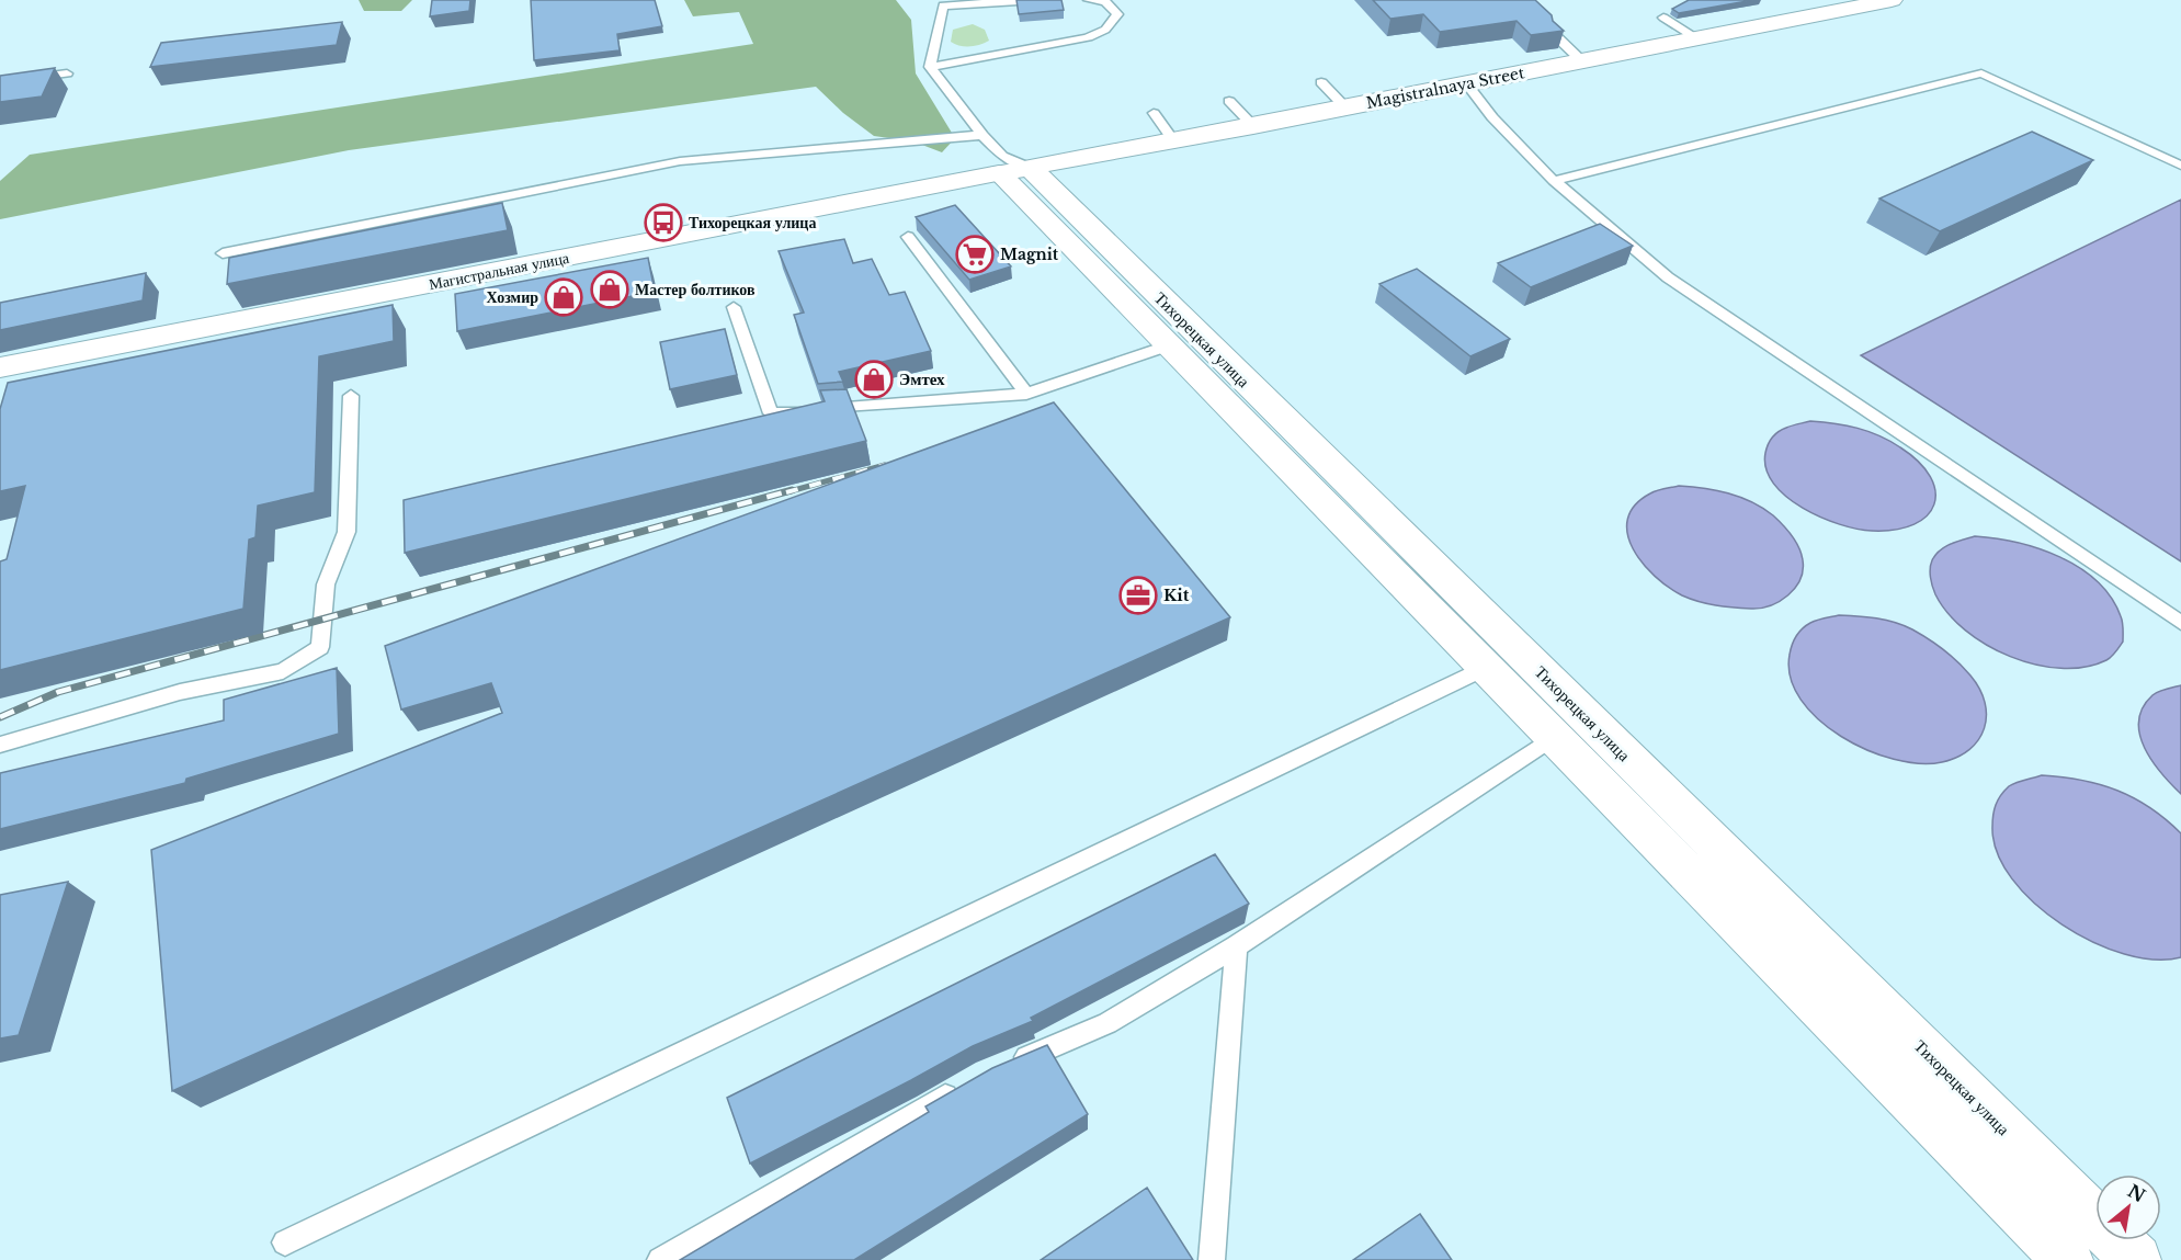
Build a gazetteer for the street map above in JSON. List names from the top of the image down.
{
  "streets": {
    "main road": ["Magistralnaya Street", "Магистральная улица", "Тихорецкая улица"]
  },
  "crossings": [
    ["Magistralnaya Street", "Магистральная улица"],
    ["Magistralnaya Street", "Тихорецкая улица"],
    ["Магистральная улица", "Тихорецкая улица"]
  ],
  "places": {
    "bus stop": ["Тихорецкая улица"],
    "supermarket": ["Magnit"],
    "shop": ["Мастер болтиков", "Хозмир", "Эмтех"],
    "office": ["Kit"]
  },
  "north": "top right"
}
